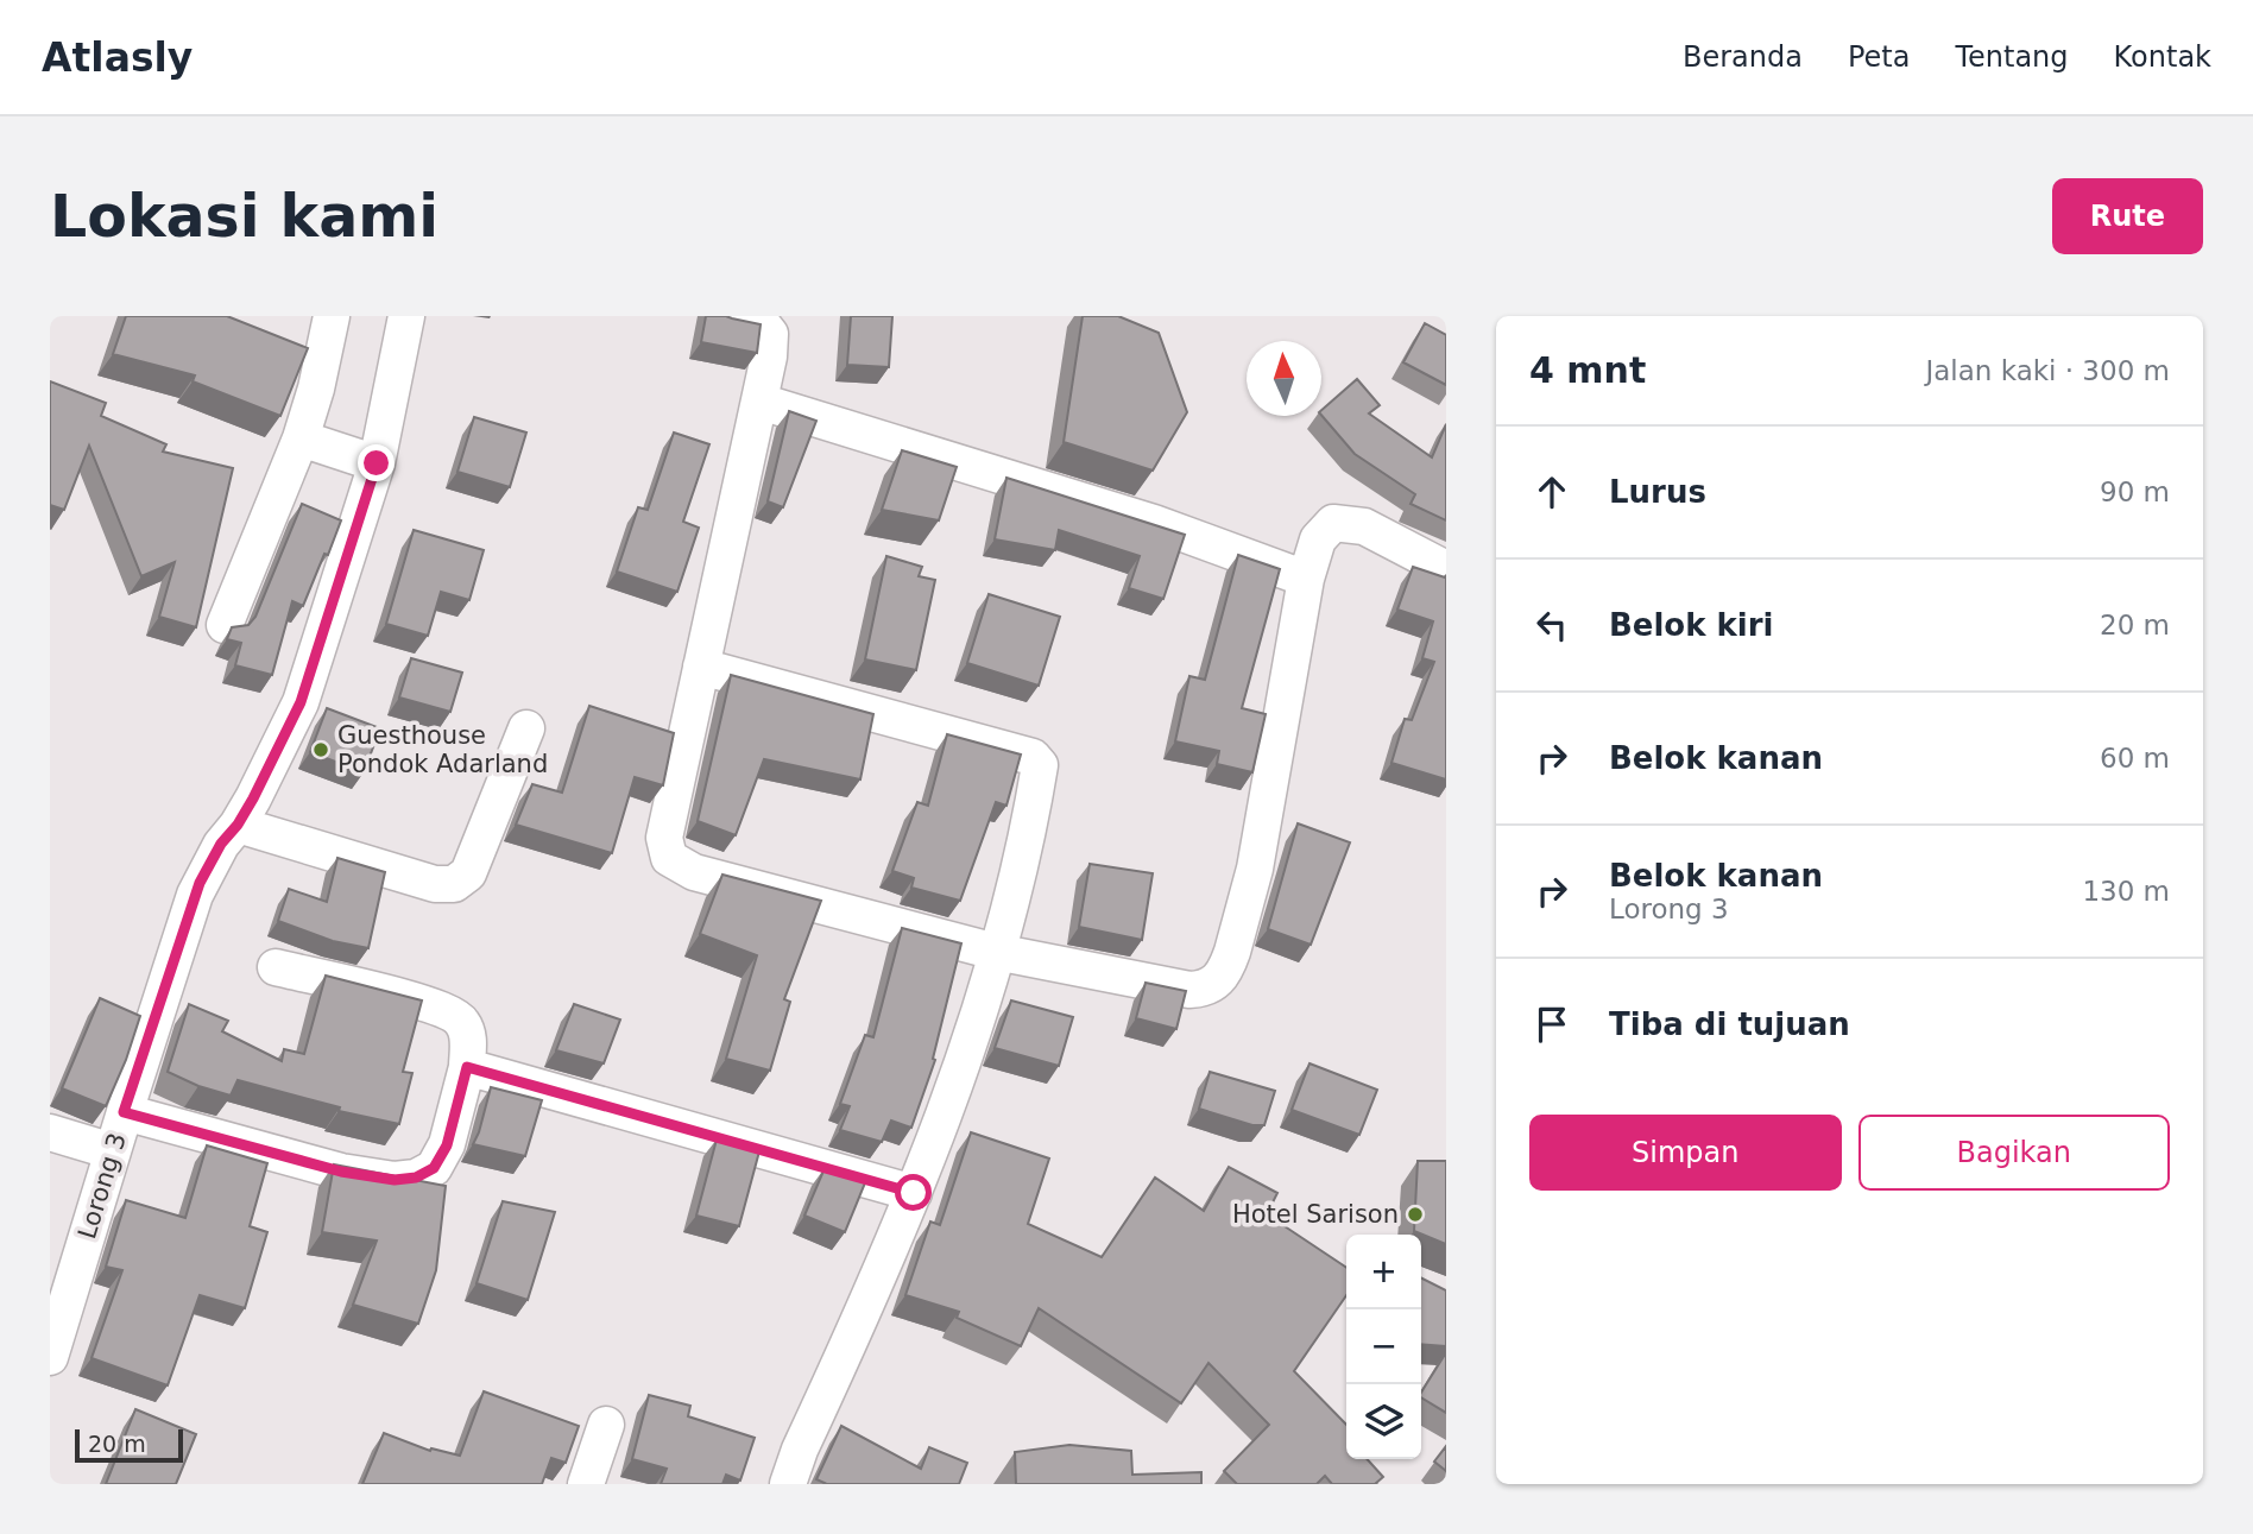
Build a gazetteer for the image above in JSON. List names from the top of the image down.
{
  "streets": {
    "street": ["Lorong 3"]
  },
  "places": ["Guesthouse Pondok Adarland", "Hotel Sarison"],
  "scale_bar": "20 m",
  "north": "top",
  "page": {
    "header": "Atlasly",
    "nav": [
      "Beranda",
      "Peta",
      "Tentang",
      "Kontak"
    ],
    "buttons": [
      "Rute",
      ["Simpan", "Bagikan"]
    ],
    "title": "Lokasi kami",
    "heading": ["4 mnt", "Jalan kaki · 300 m"],
    "list": [
      ["Lurus", "90 m"],
      ["Belok kiri", "20 m"],
      ["Belok kanan", "60 m"],
      ["Belok kanan", "Lorong 3", "130 m"],
      "Tiba di tujuan"
    ],
    "map_buttons": ["+", "−"],
    "scale": "20 m"
  }
}
